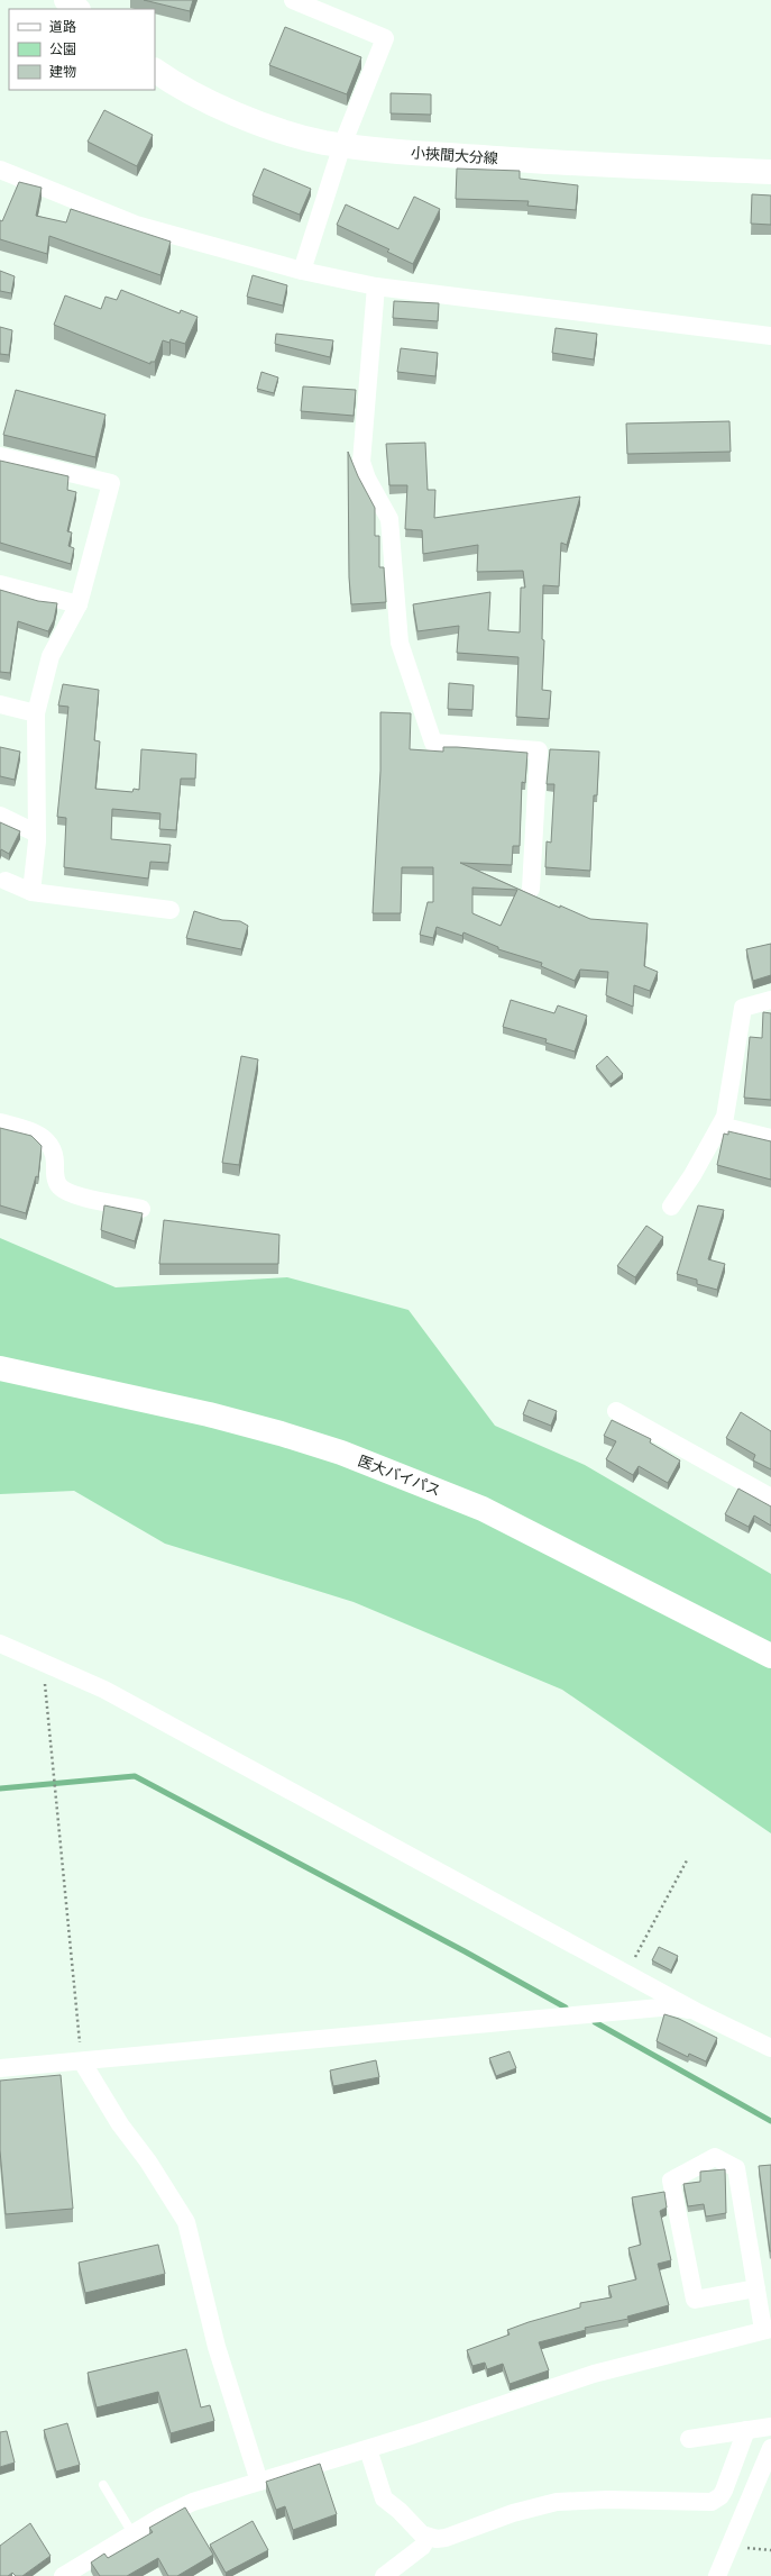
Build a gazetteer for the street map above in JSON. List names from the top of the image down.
{
  "streets": {
    "main road": ["小挾間大分線", "医大バイパス"]
  },
  "legend": ["道路", "公園", "建物"]
}
